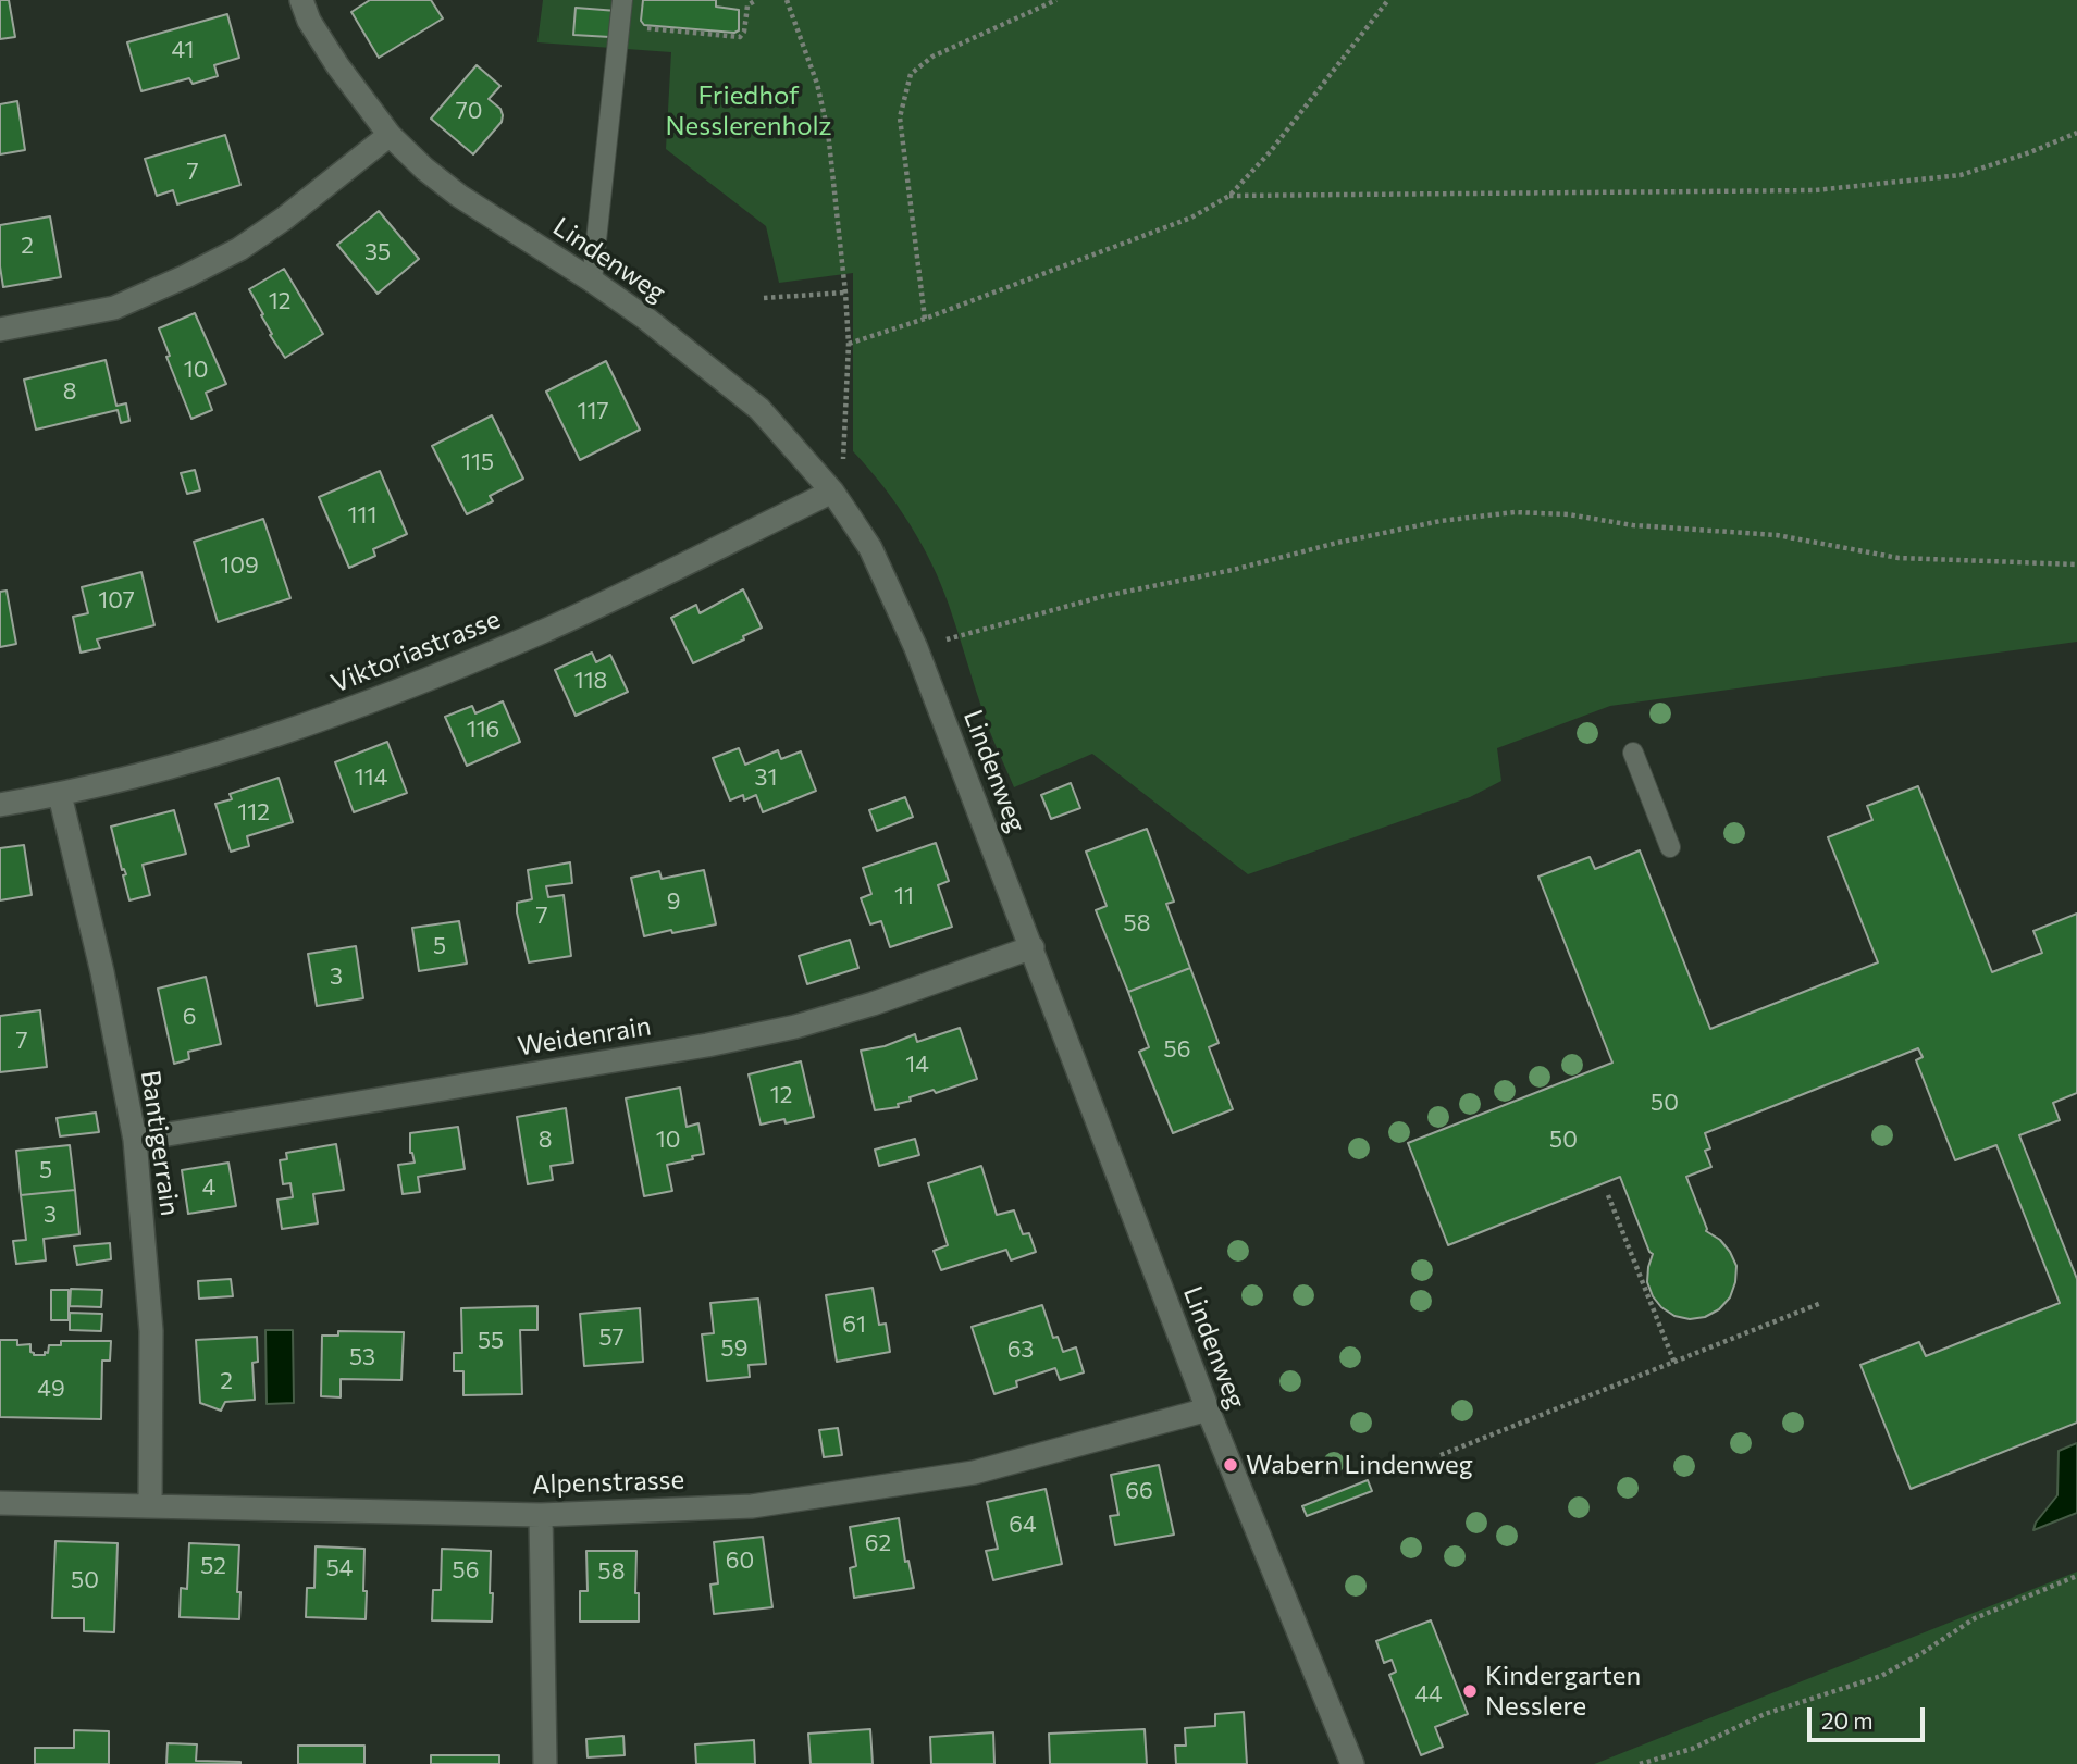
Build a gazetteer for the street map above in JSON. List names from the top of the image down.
{
  "streets": {
    "street": [
      "Lindenweg",
      "Viktoriastrasse",
      "Weidenrain",
      "Bantigerrain",
      "Alpenstrasse"
    ]
  },
  "crossings": [
    ["Lindenweg", "Viktoriastrasse"],
    ["Lindenweg", "Weidenrain"],
    ["Lindenweg", "Alpenstrasse"],
    ["Viktoriastrasse", "Bantigerrain"],
    ["Weidenrain", "Bantigerrain"],
    ["Bantigerrain", "Alpenstrasse"]
  ],
  "parks": ["Friedhof Nesslerenholz"],
  "places": ["Wabern Lindenweg", "Kindergarten Nesslere"],
  "house_numbers": [
    "41",
    "70",
    "7",
    "2",
    "35",
    "12",
    "10",
    "8",
    "117",
    "115",
    "111",
    "109",
    "107",
    "118",
    "116",
    "114",
    "31",
    "112",
    "11",
    "9",
    "7",
    "58",
    "5",
    "3",
    "6",
    "7",
    "56",
    "14",
    "12",
    "50",
    "8",
    "10",
    "50",
    "5",
    "4",
    "3",
    "61",
    "57",
    "55",
    "59",
    "63",
    "53",
    "2",
    "49",
    "66",
    "64",
    "62",
    "60",
    "52",
    "54",
    "56",
    "58",
    "50",
    "44"
  ],
  "scale_bar": "20 m"
}
